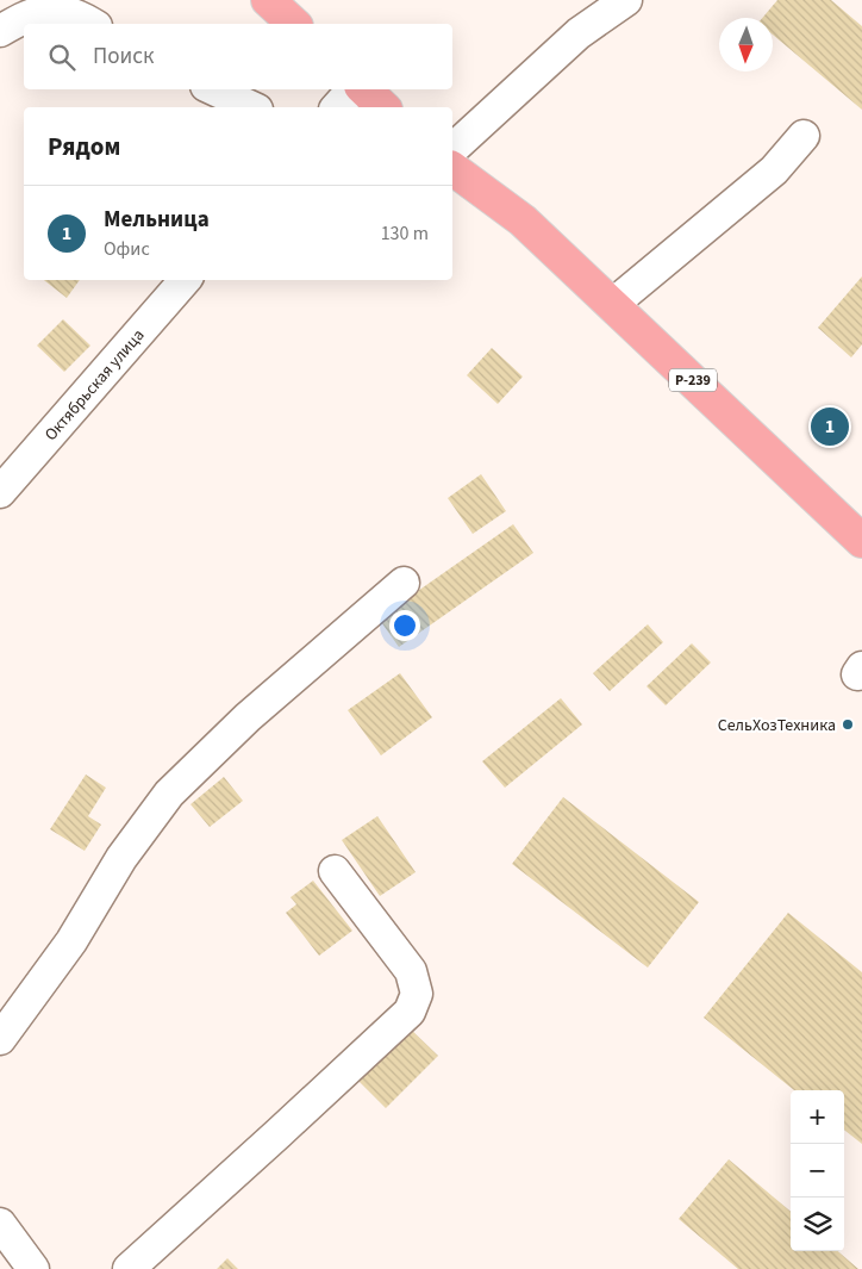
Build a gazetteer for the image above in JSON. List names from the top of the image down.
{
  "streets": {
    "highway": ["Р-239"],
    "street": ["Октябрьская улица"]
  },
  "places": ["СельХозТехника"],
  "north": "bottom",
  "page": {
    "search": "Поиск",
    "heading": "Рядом",
    "list": [
      {
        "mark": "1",
        "name": "Мельница",
        "note": "Офис",
        "value": "130 m"
      }
    ],
    "pins": "1",
    "map_buttons": ["+", "−"]
  }
}
